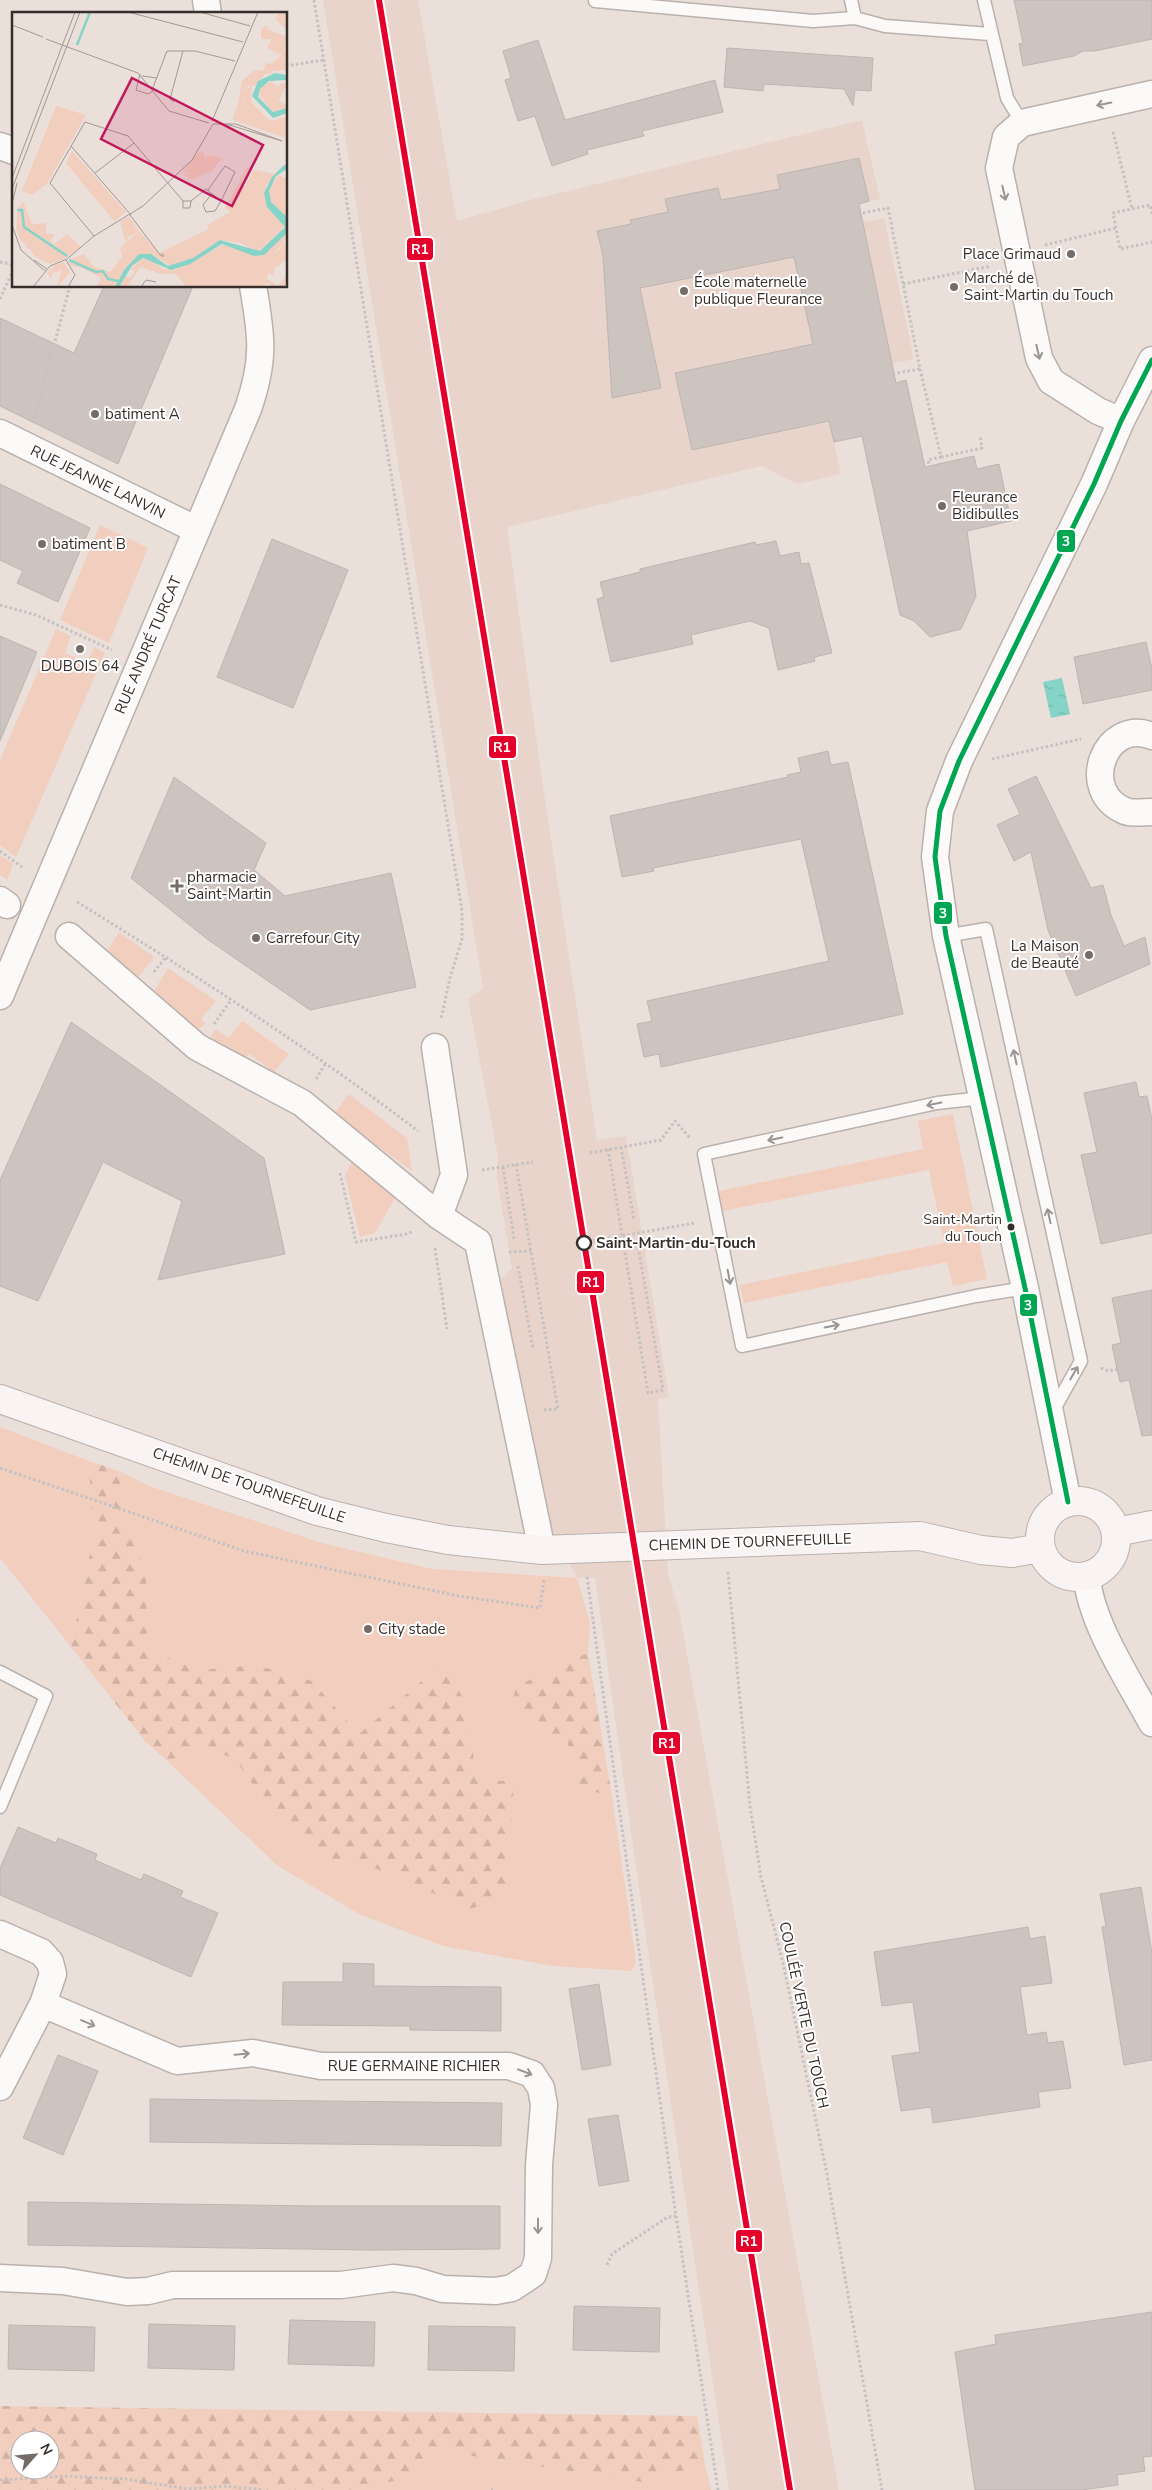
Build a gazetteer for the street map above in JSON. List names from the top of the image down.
{
  "streets": {
    "street": [
      "RUE JEANNE LANVIN",
      "RUE ANDRÉ TURCAT",
      "CHEMIN DE TOURNEFEUILLE",
      "RUE GERMAINE RICHIER"
    ],
    "path": ["COULÉE VERTE DU TOUCH"]
  },
  "crossings": [
    ["RUE JEANNE LANVIN", "RUE ANDRÉ TURCAT"],
    ["CHEMIN DE TOURNEFEUILLE", "COULÉE VERTE DU TOUCH"]
  ],
  "places": {
    "other": [
      "Place Grimaud",
      "Marché de Saint-Martin du Touch",
      "École maternelle publique Fleurance",
      "batiment A",
      "Fleurance Bidibulles",
      "batiment B",
      "DUBOIS 64",
      "Carrefour City",
      "La Maison de Beauté",
      "Saint-Martin du Touch",
      "Saint-Martin-du-Touch",
      "City stade"
    ],
    "health": ["pharmacie Saint-Martin"]
  },
  "lines": ["transit line R1", "transit line 3"],
  "north": "top right"
}
